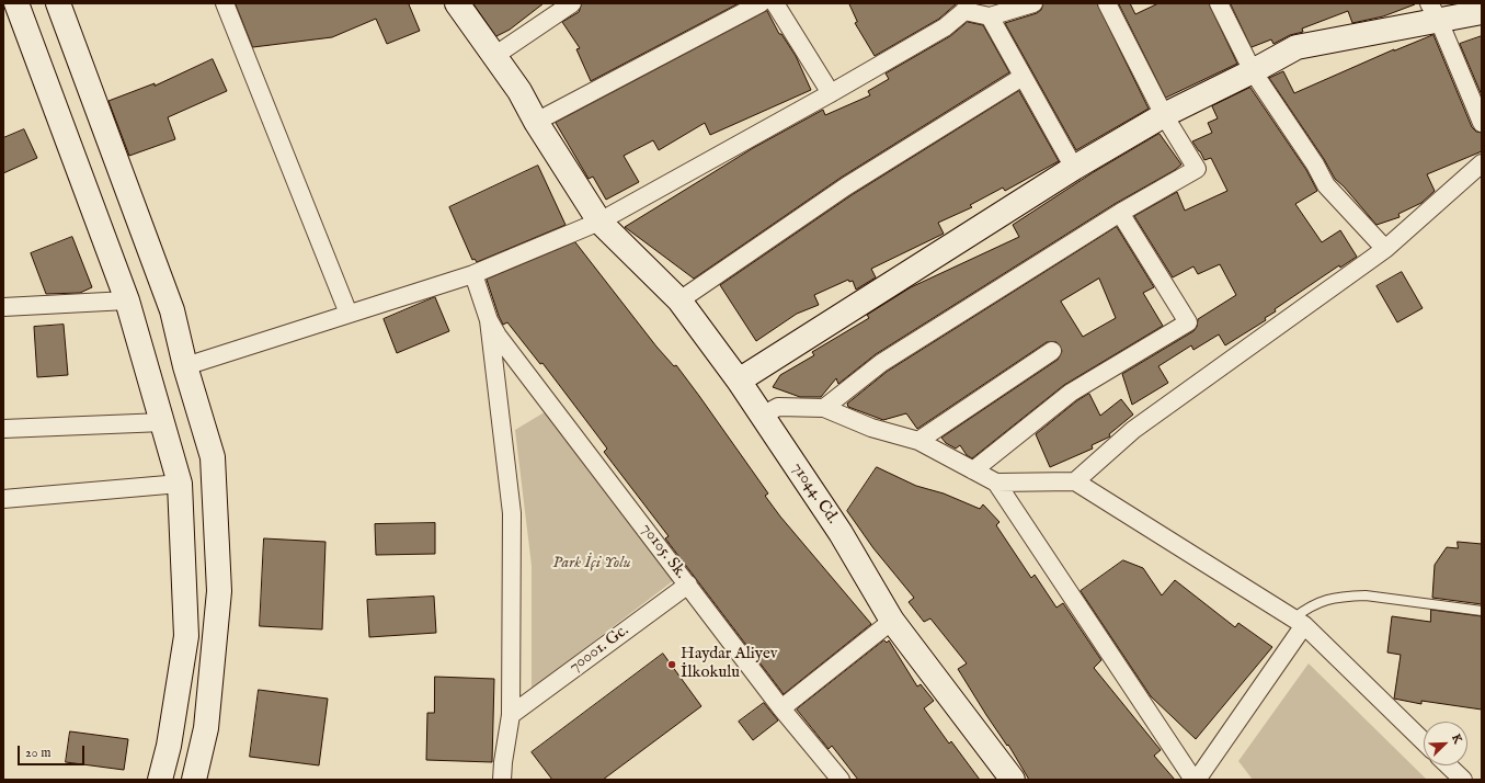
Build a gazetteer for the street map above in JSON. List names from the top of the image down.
{
  "streets": {
    "street": ["71044. Cd.", "70105. Sk.", "70001. Gc."]
  },
  "crossings": [
    ["70105. Sk.", "70001. Gc."]
  ],
  "parks": ["Park İçi Yolu"],
  "places": ["Haydar Aliyev İlkokulu"],
  "scale_bar": "20 m",
  "north": "top right"
}
